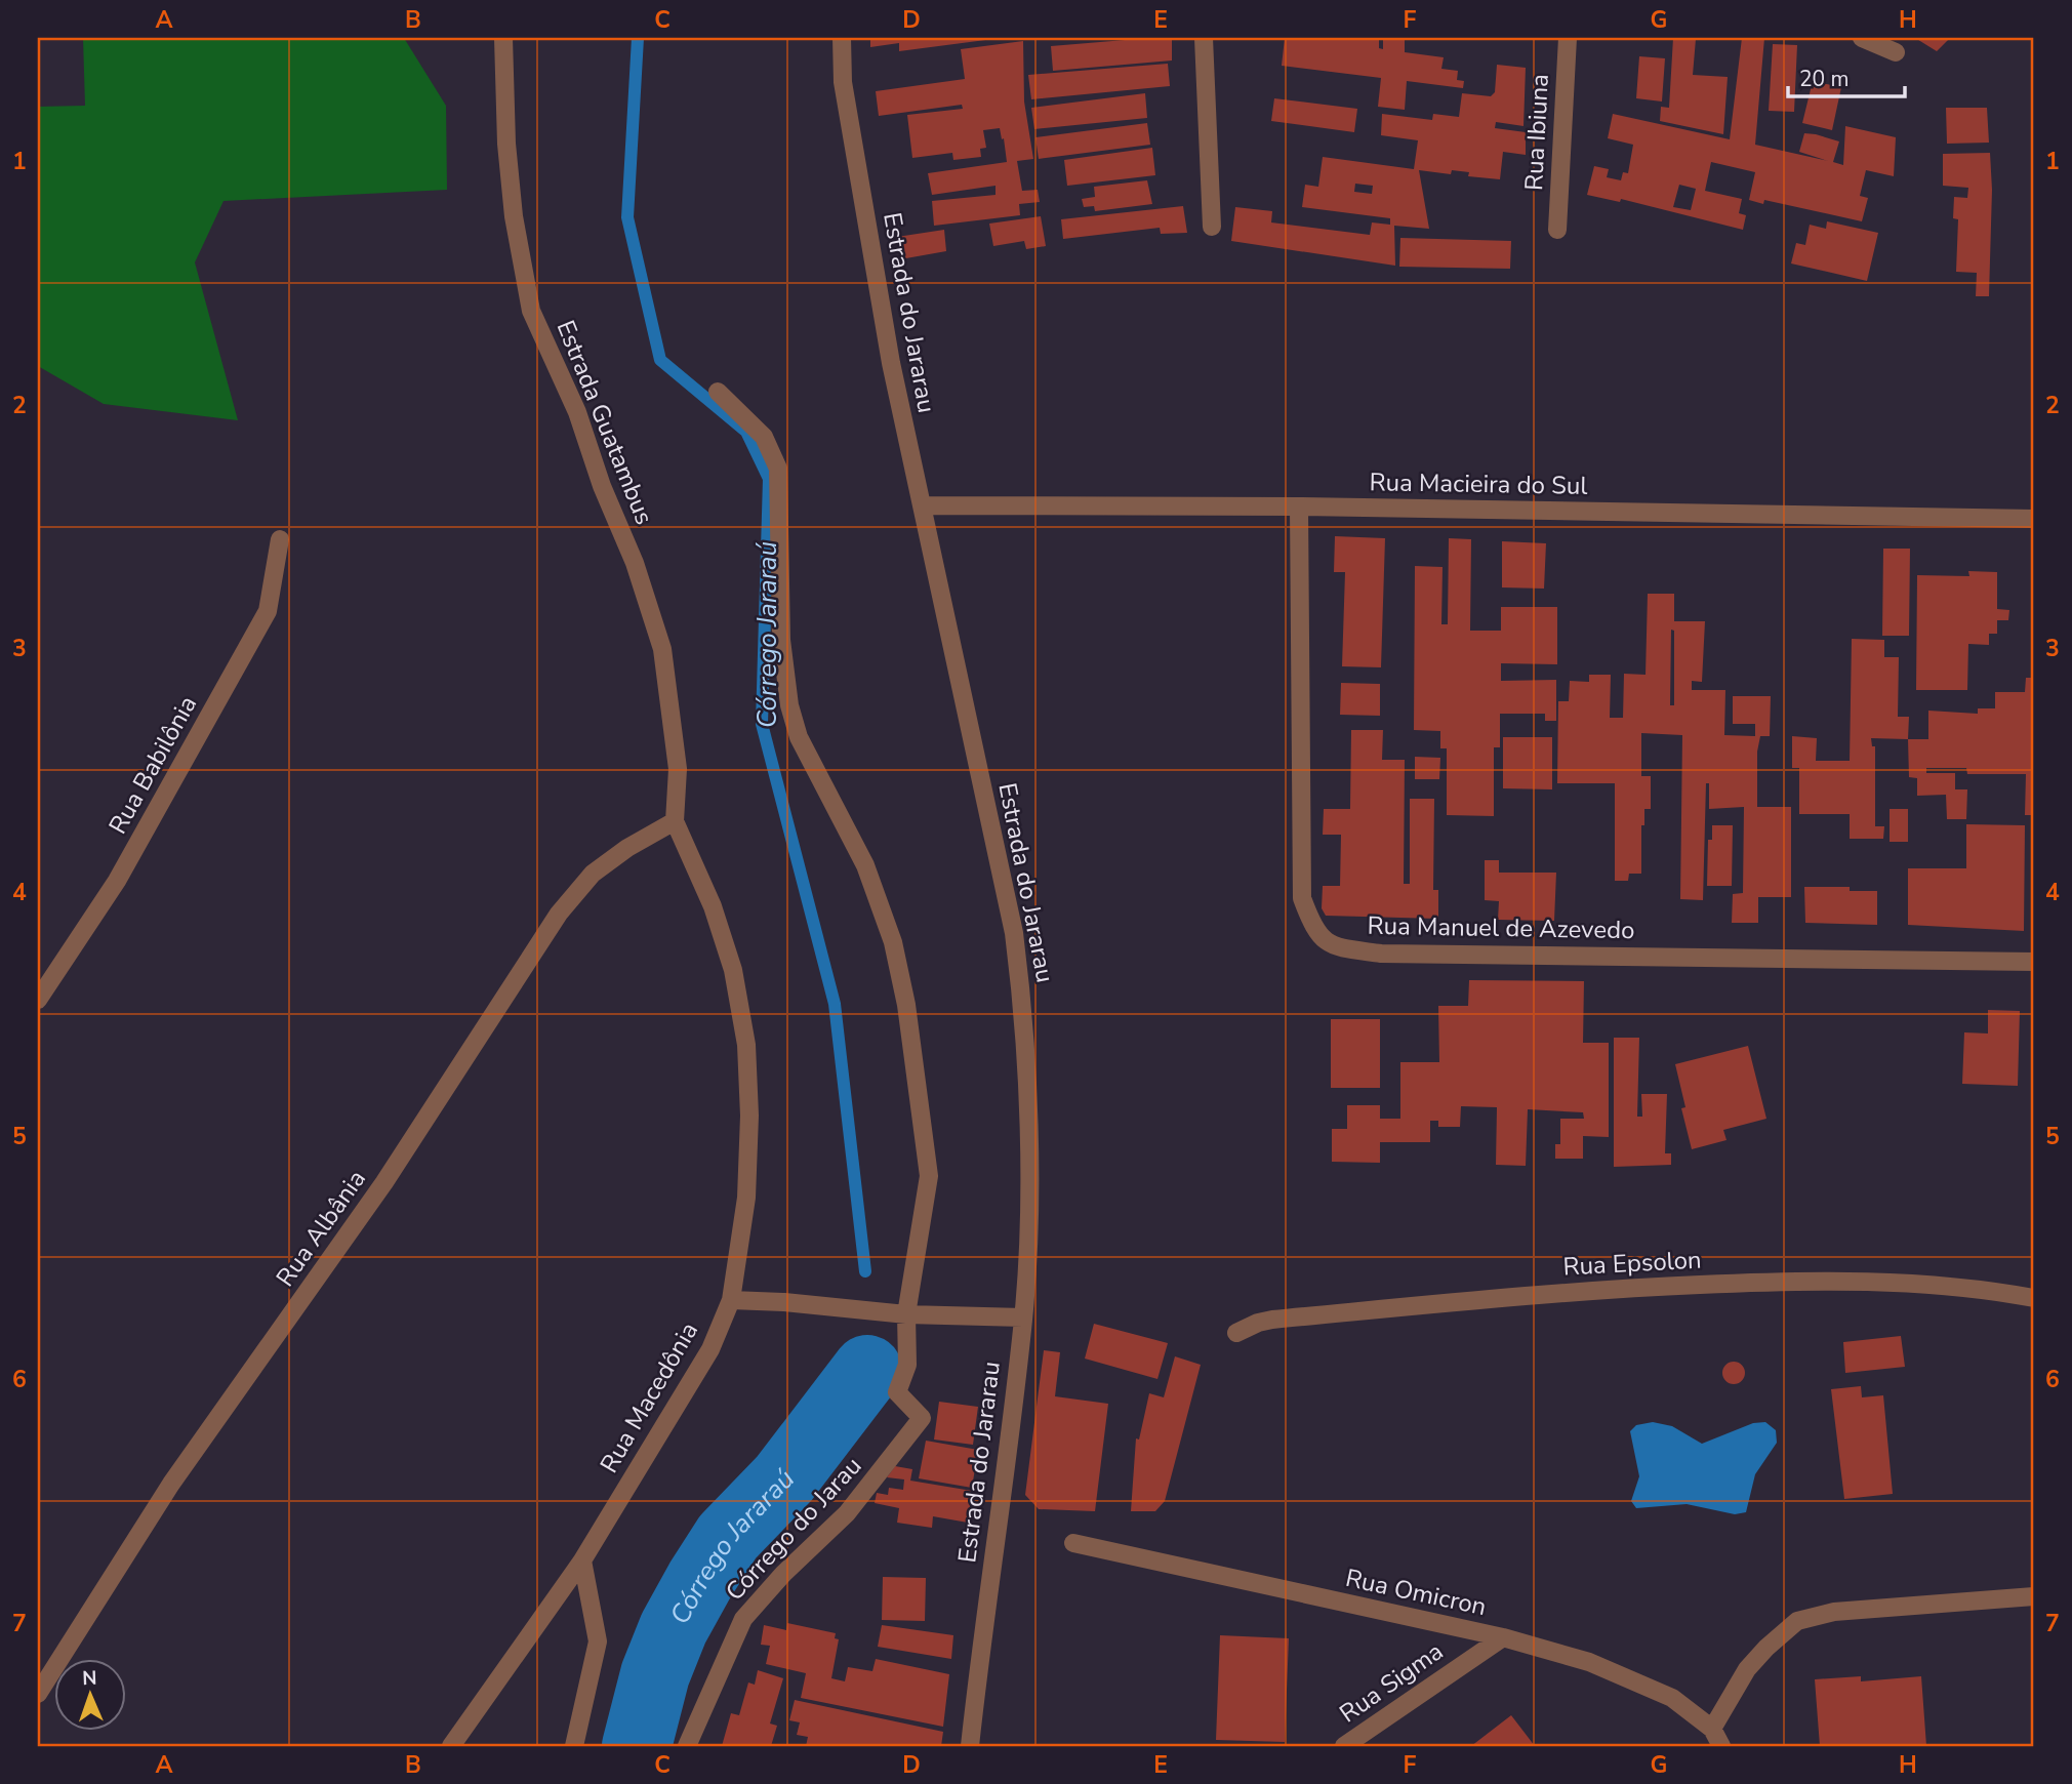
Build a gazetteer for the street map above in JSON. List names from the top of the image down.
{
  "streets": {
    "street": [
      "Rua Ibiuna",
      "Estrada do Jararau",
      "Estrada Guatambus",
      "Rua Macieira do Sul",
      "Rua Babilônia",
      "Rua Manuel de Azevedo",
      "Rua Albânia",
      "Rua Epsolon",
      "Rua Macedônia",
      "Córrego do Jarau",
      "Rua Omicron",
      "Rua Sigma"
    ]
  },
  "crossings": [
    ["Estrada do Jararau", "Rua Macieira do Sul"],
    ["Estrada Guatambus", "Rua Albânia"],
    ["Estrada Guatambus", "Rua Macedônia"],
    ["Rua Macieira do Sul", "Rua Manuel de Azevedo"],
    ["Rua Albânia", "Rua Macedônia"],
    ["Rua Omicron", "Rua Sigma"]
  ],
  "water": ["Córrego Jararaú"],
  "scale_bar": "20 m",
  "north": "top",
  "grid": {
    "columns": [
      "A",
      "B",
      "C",
      "D",
      "E",
      "F",
      "G",
      "H"
    ],
    "rows": [
      "1",
      "2",
      "3",
      "4",
      "5",
      "6",
      "7"
    ]
  }
}
